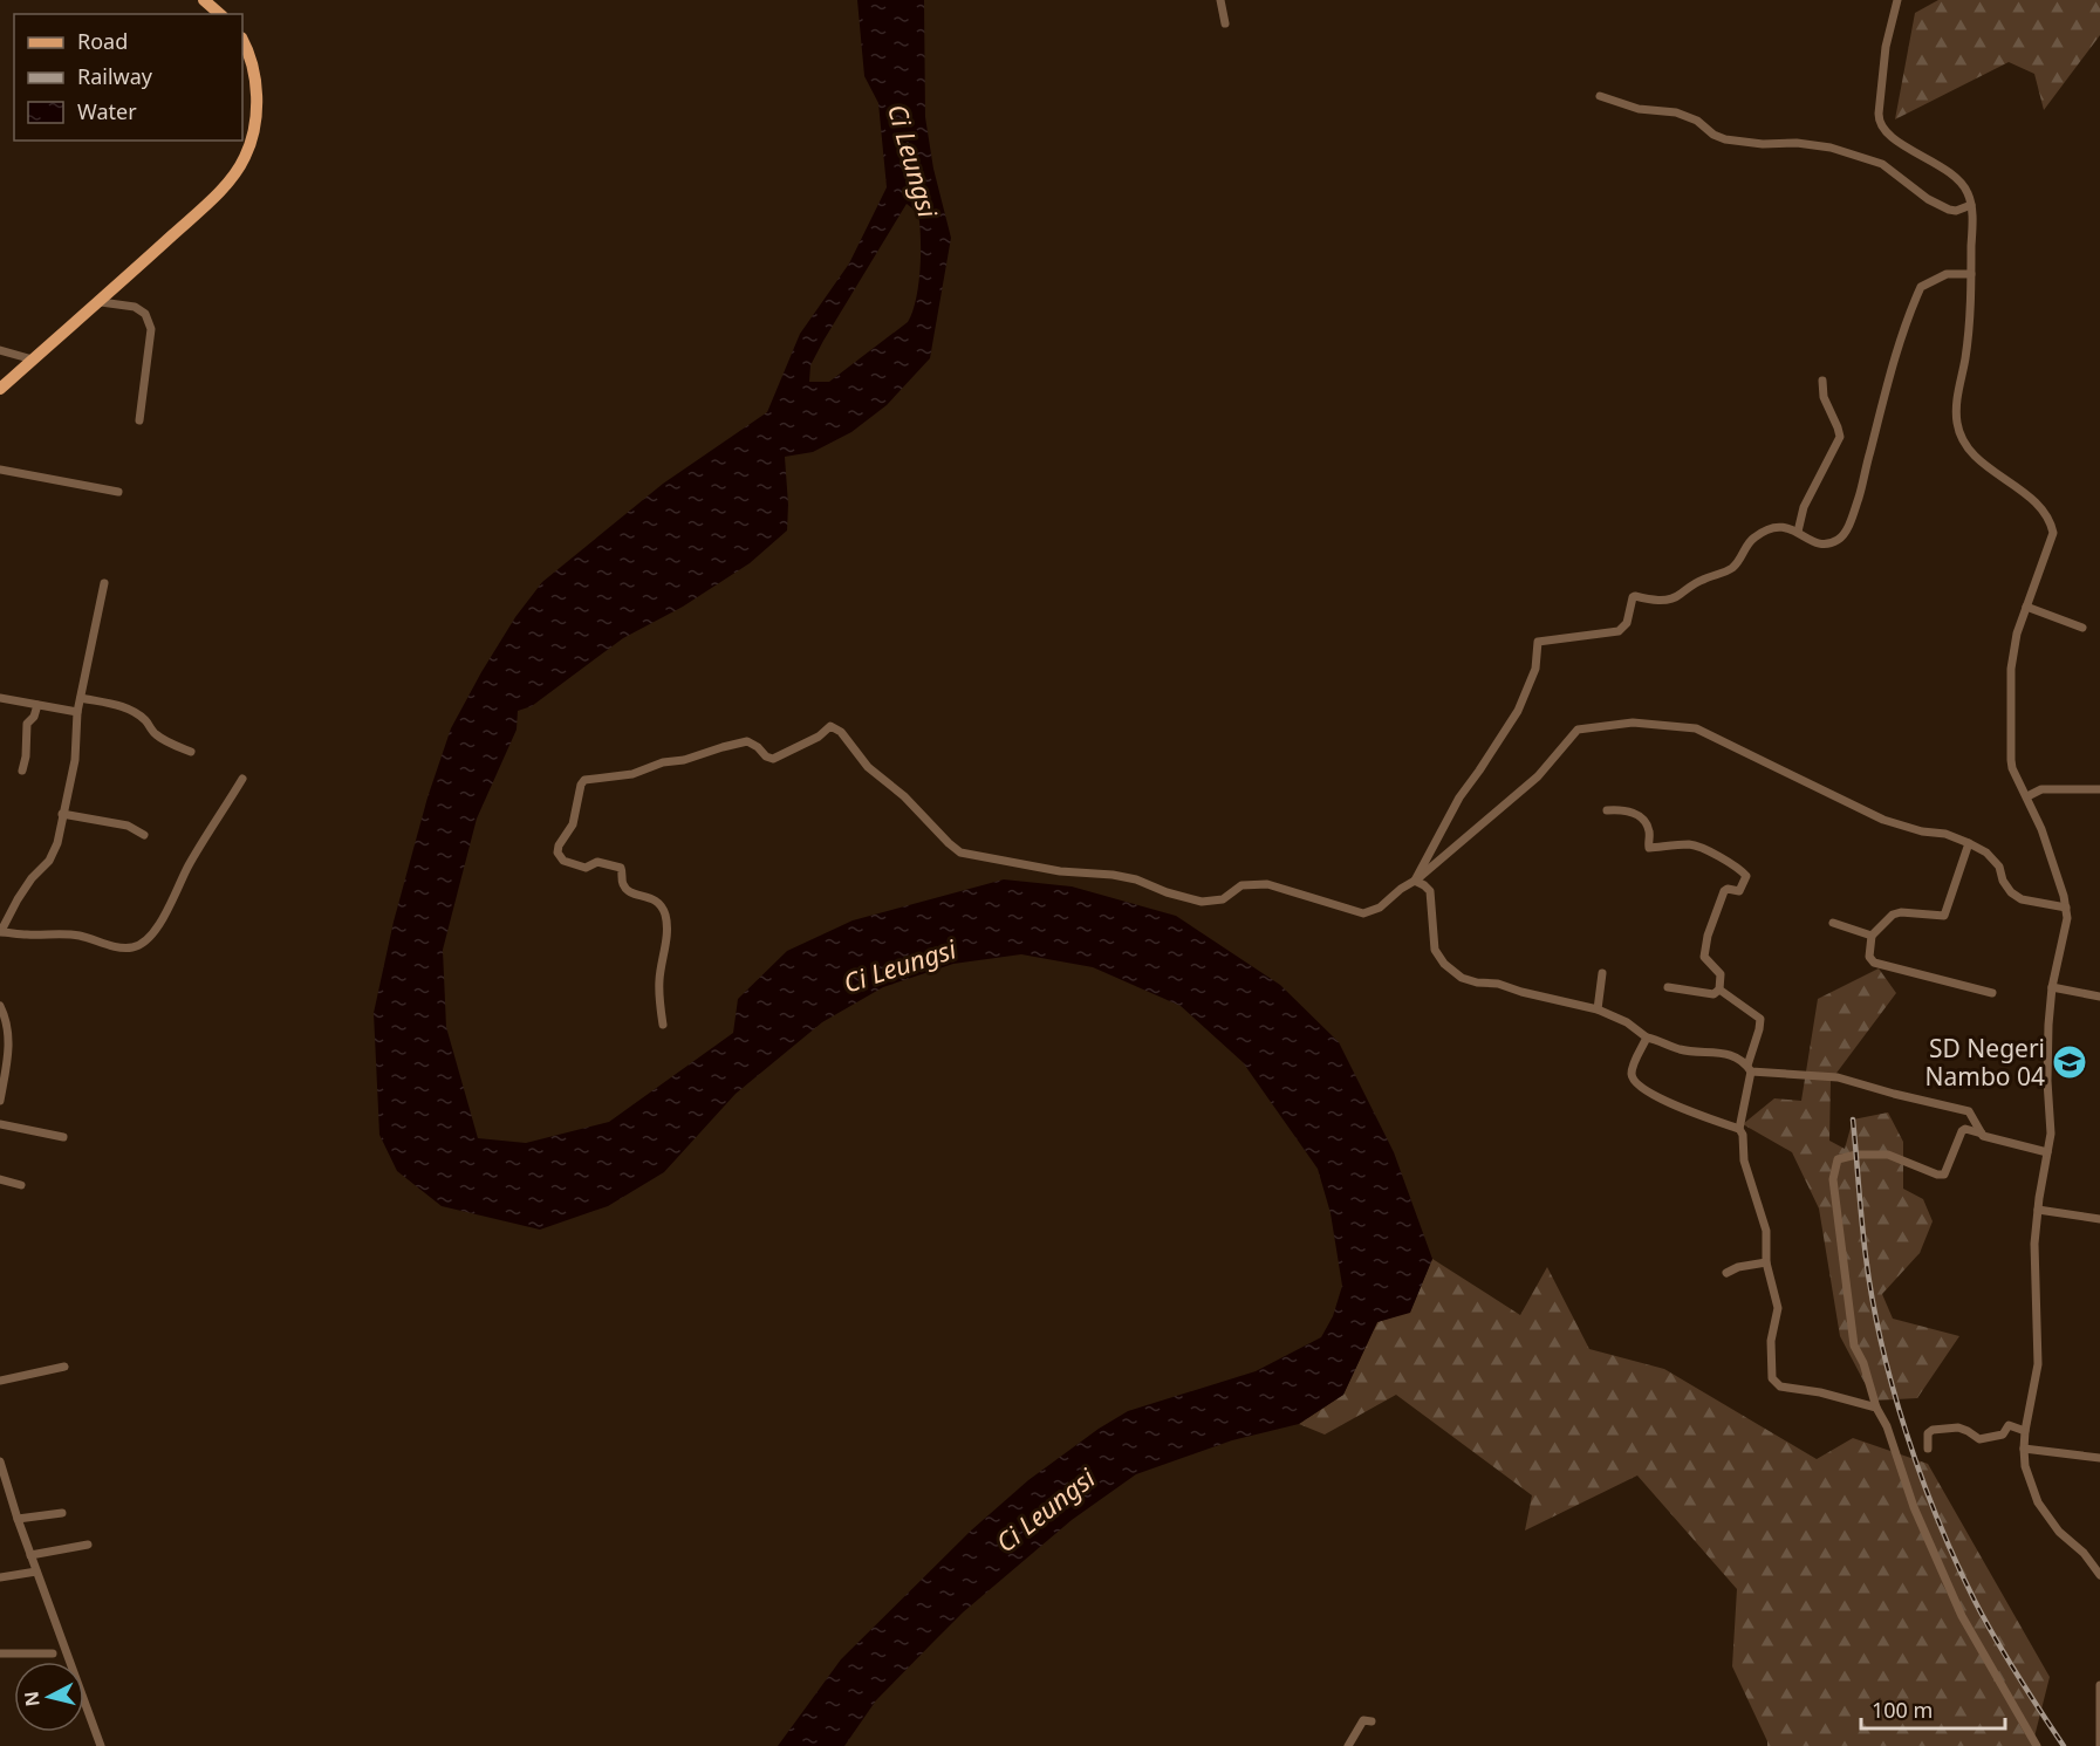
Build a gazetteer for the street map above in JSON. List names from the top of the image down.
{
  "water": ["Ci Leungsi"],
  "places": {
    "school or university": ["SD Negeri Nambo 04"]
  },
  "legend": ["Road", "Railway", "Water"],
  "scale_bar": "100 m",
  "north": "left"
}
